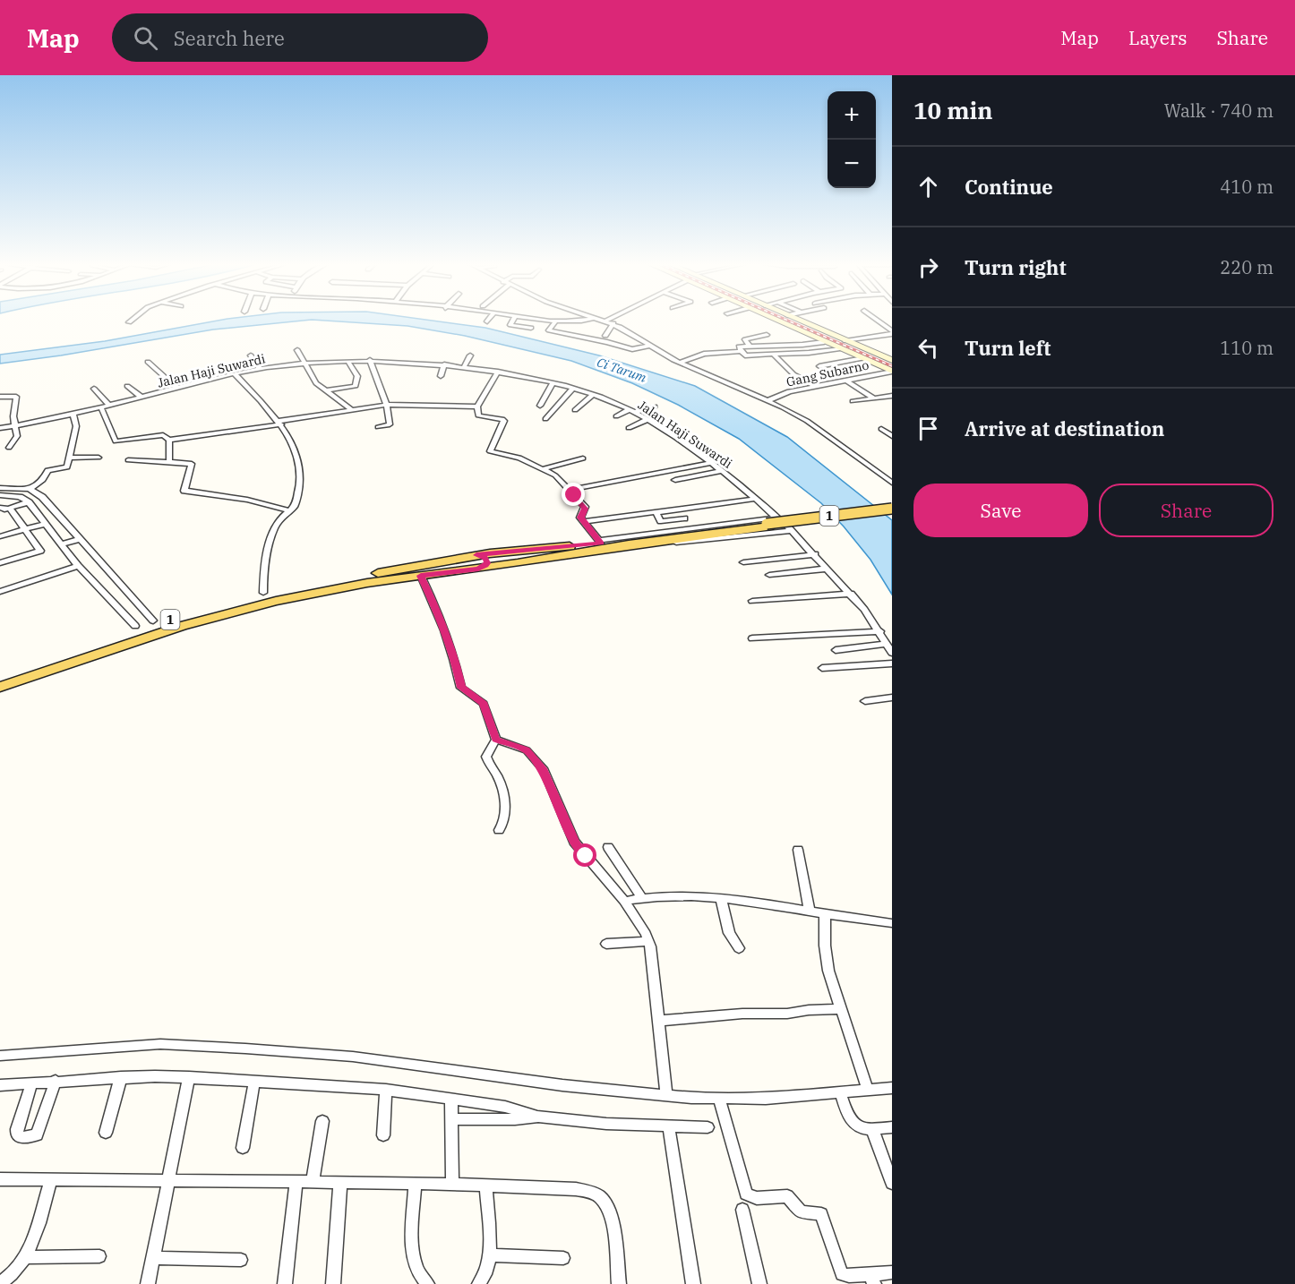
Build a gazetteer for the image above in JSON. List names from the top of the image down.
{
  "streets": {
    "main road": ["1"],
    "street": ["Jalan Haji Suwardi", "Gang Subarno"]
  },
  "crossings": [
    ["Jalan Haji Suwardi", "1"]
  ],
  "water": ["Ci Tarum"],
  "page": {
    "header": "Map",
    "search": "Search here",
    "nav": ["Map", "Layers", "Share"],
    "heading": ["10 min", "Walk · 740 m"],
    "map_buttons": ["+", "−"],
    "list": [
      ["Continue", "410 m"],
      ["Turn right", "220 m"],
      ["Turn left", "110 m"],
      "Arrive at destination"
    ],
    "buttons": ["Save", "Share"]
  }
}
